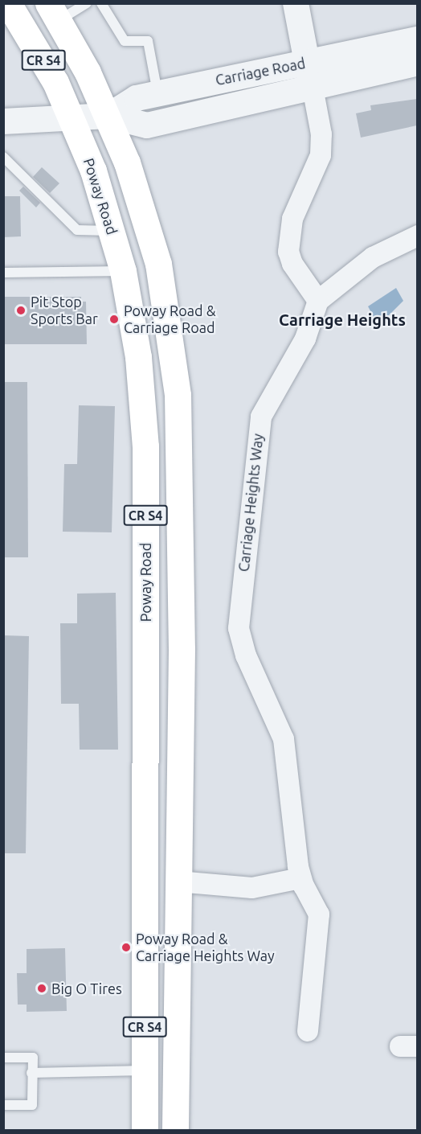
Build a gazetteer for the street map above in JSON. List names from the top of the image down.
{
  "streets": {
    "main road": ["CR S4", "Poway Road"],
    "street": ["Carriage Road", "Carriage Heights Way"]
  },
  "crossings": [
    ["CR S4", "Carriage Road"],
    ["Carriage Road", "Poway Road"]
  ],
  "districts": ["Carriage Heights"],
  "places": [
    "Pit Stop Sports Bar",
    "Poway Road & Carriage Road",
    "Poway Road & Carriage Heights Way",
    "Big O Tires"
  ]
}
